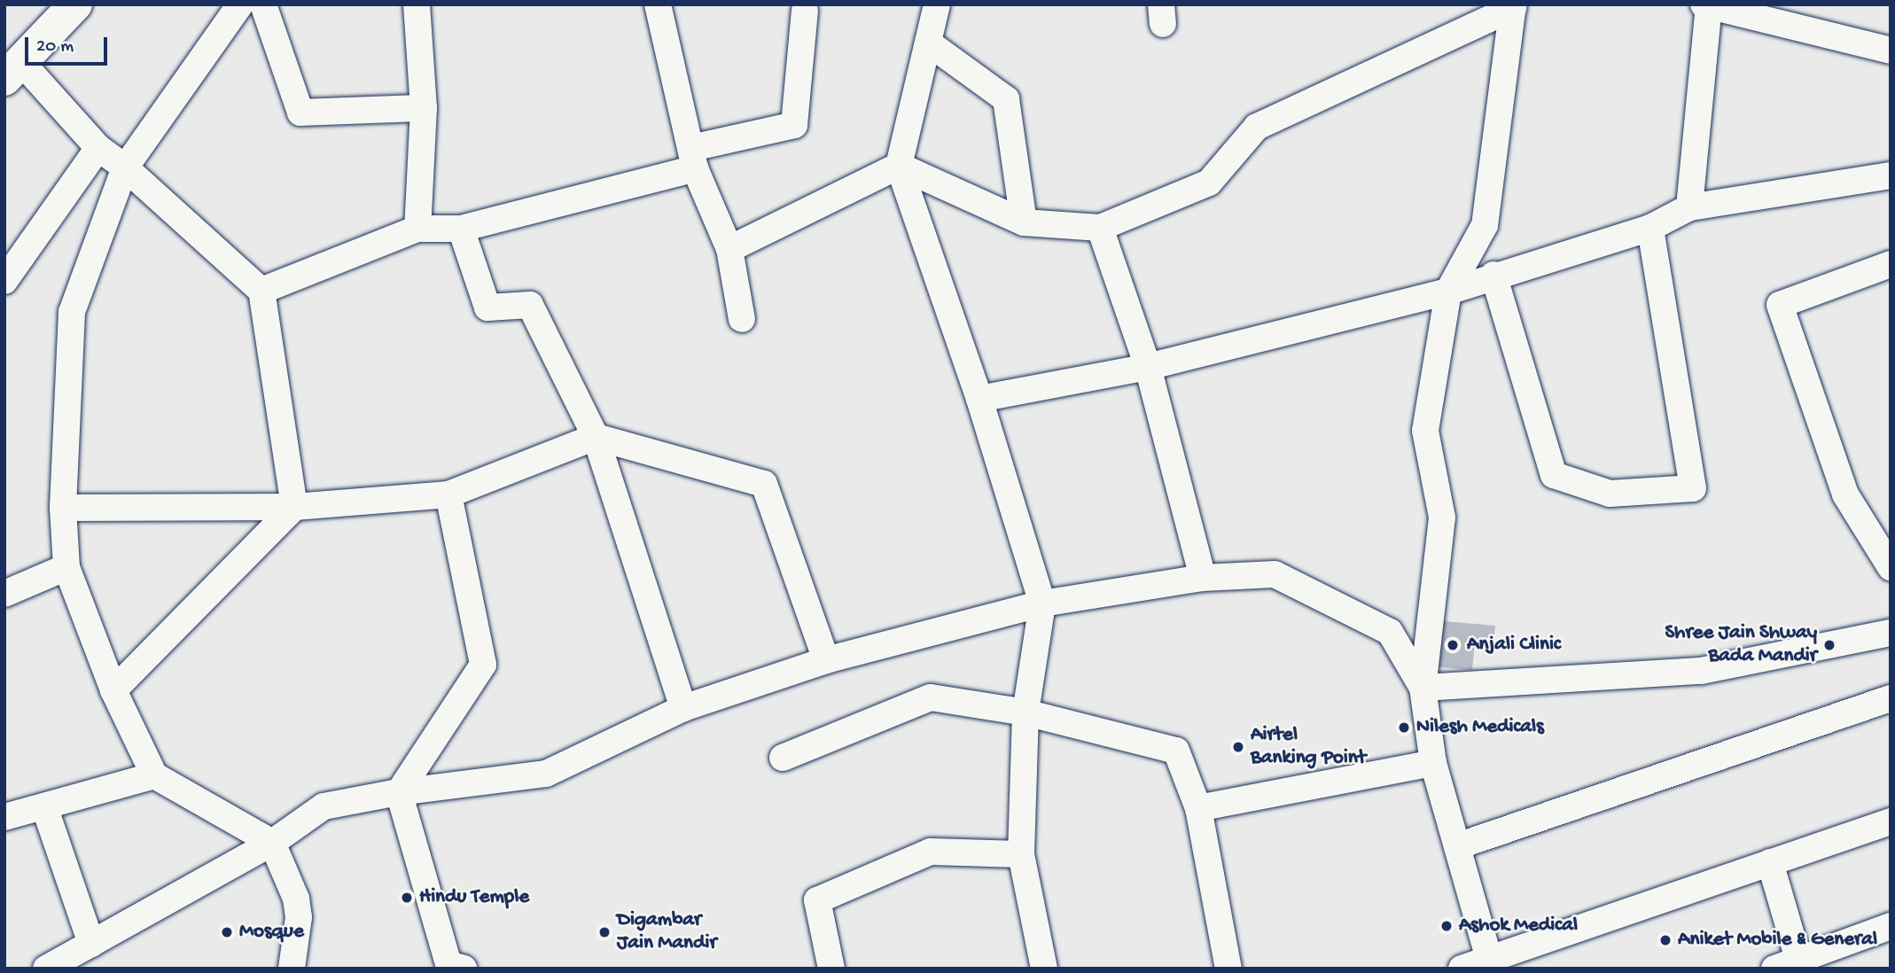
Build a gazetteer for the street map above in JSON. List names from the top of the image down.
{
  "places": [
    "Anjali Clinic",
    "Shree Jain Shway Bada Mandir",
    "Nilesh Medicals",
    "Airtel Banking Point",
    "Hindu Temple",
    "Ashok Medical",
    "Mosque",
    "Digambar Jain Mandir",
    "Aniket Mobile & General"
  ],
  "scale_bar": "20 m"
}
